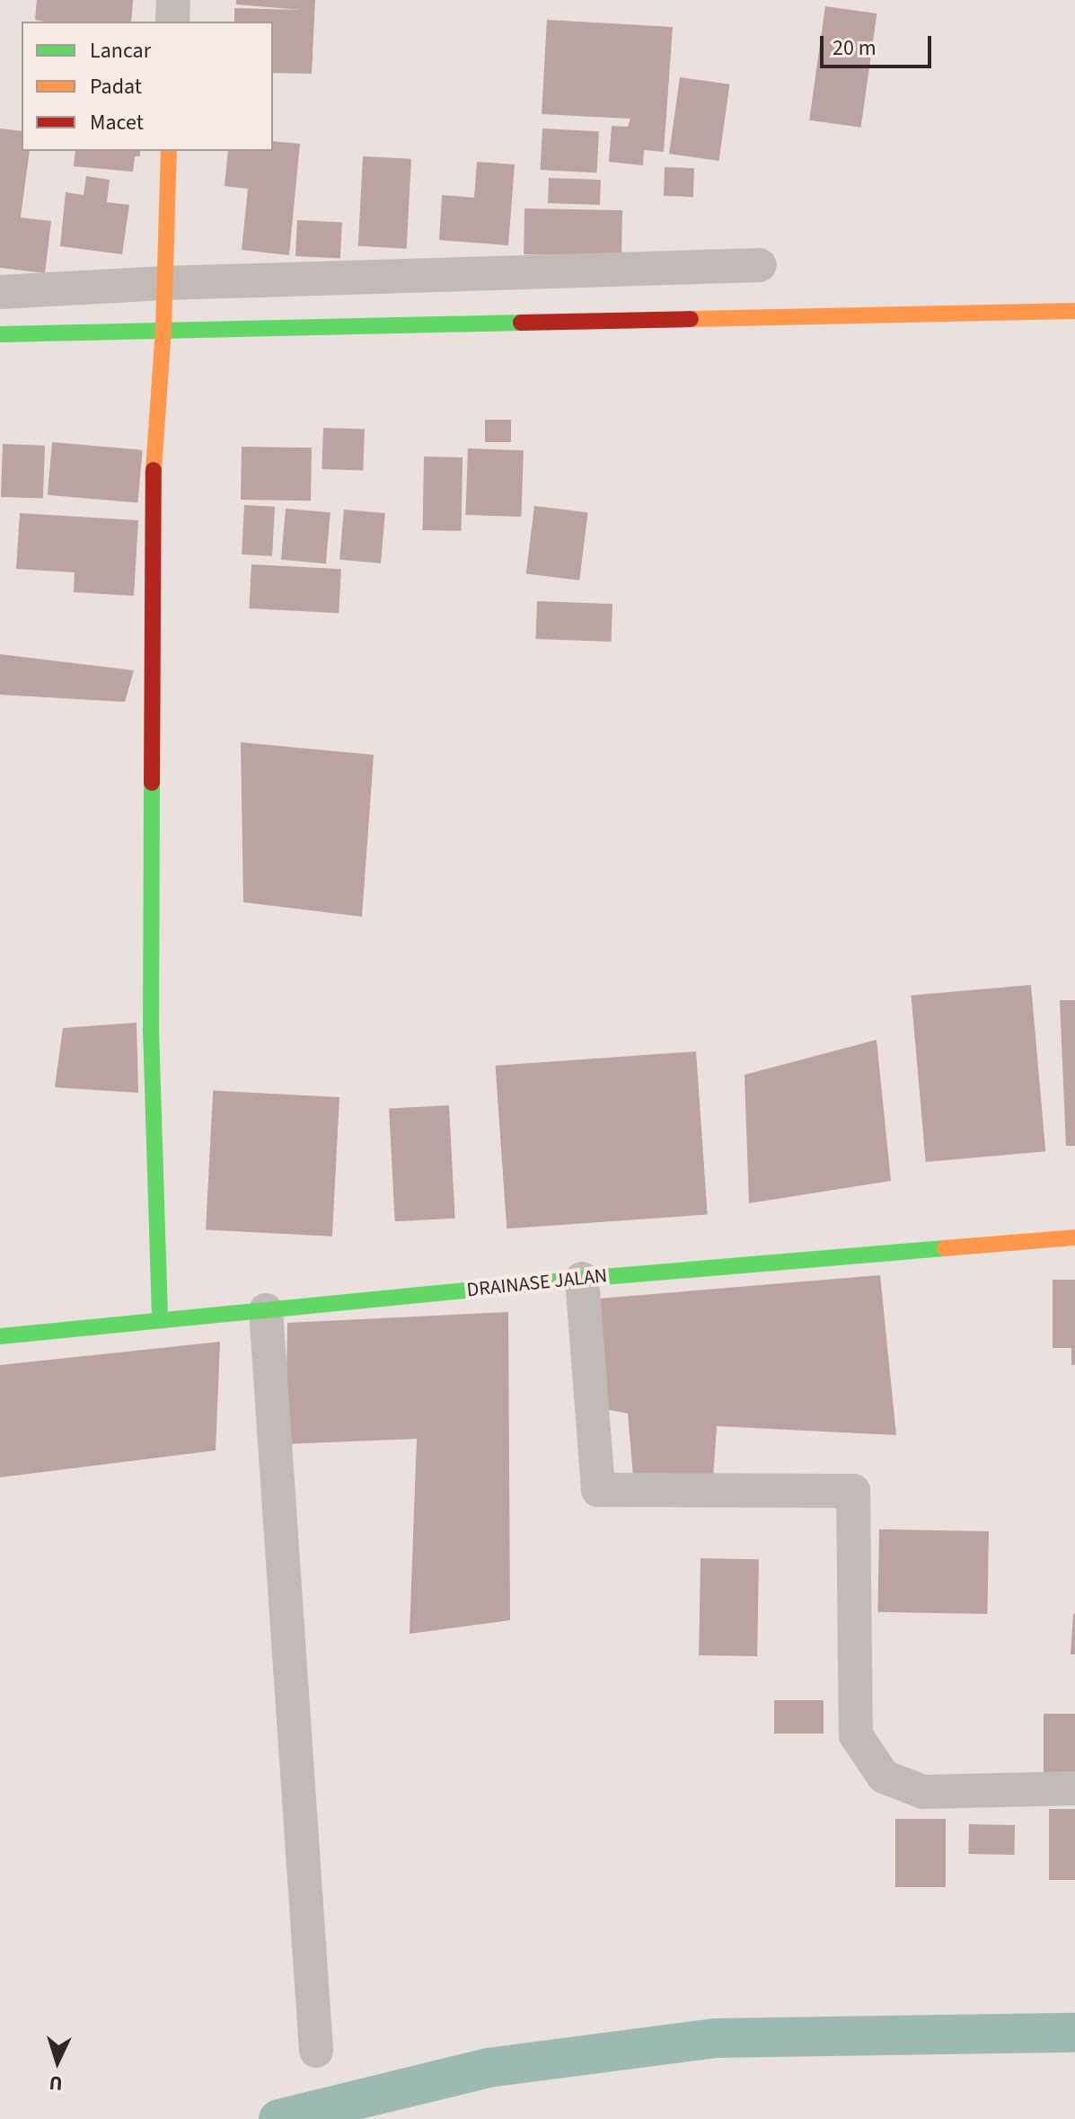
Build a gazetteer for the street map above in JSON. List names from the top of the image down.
{
  "streets": {
    "street": ["DRAINASE JALAN"]
  },
  "legend": ["Lancar", "Padat", "Macet"],
  "scale_bar": "20 m",
  "north": "bottom"
}
